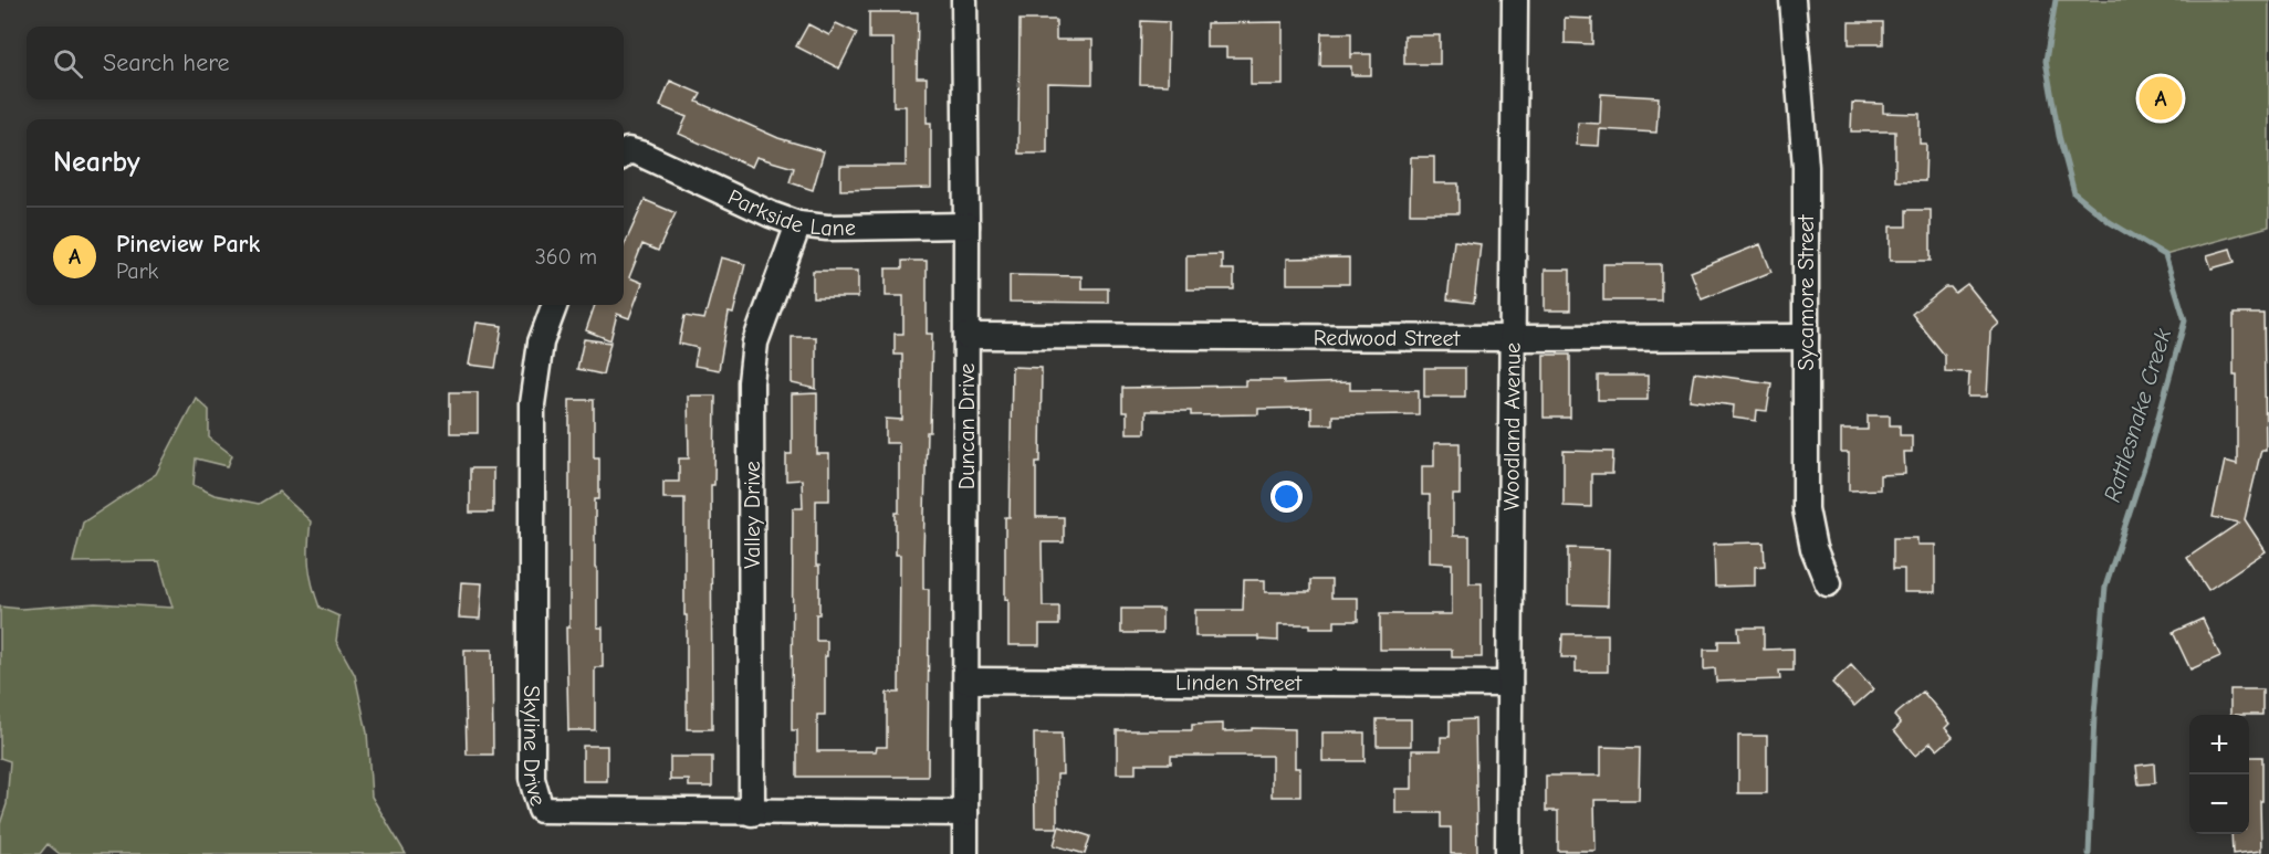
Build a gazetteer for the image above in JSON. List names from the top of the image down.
{
  "streets": {
    "street": [
      "Parkside Lane",
      "Sycamore Street",
      "Redwood Street",
      "Duncan Drive",
      "Woodland Avenue",
      "Valley Drive",
      "Linden Street",
      "Skyline Drive"
    ]
  },
  "crossings": [
    ["Parkside Lane", "Duncan Drive"],
    ["Parkside Lane", "Valley Drive"],
    ["Sycamore Street", "Redwood Street"],
    ["Redwood Street", "Duncan Drive"],
    ["Redwood Street", "Woodland Avenue"],
    ["Duncan Drive", "Linden Street"],
    ["Duncan Drive", "Skyline Drive"],
    ["Woodland Avenue", "Linden Street"],
    ["Valley Drive", "Skyline Drive"]
  ],
  "water": ["Rattlesnake Creek"],
  "page": {
    "search": "Search here",
    "pins": "A",
    "heading": "Nearby",
    "list": [
      {
        "mark": "A",
        "name": "Pineview Park",
        "note": "Park",
        "value": "360 m"
      }
    ],
    "map_buttons": ["+", "−"]
  }
}
